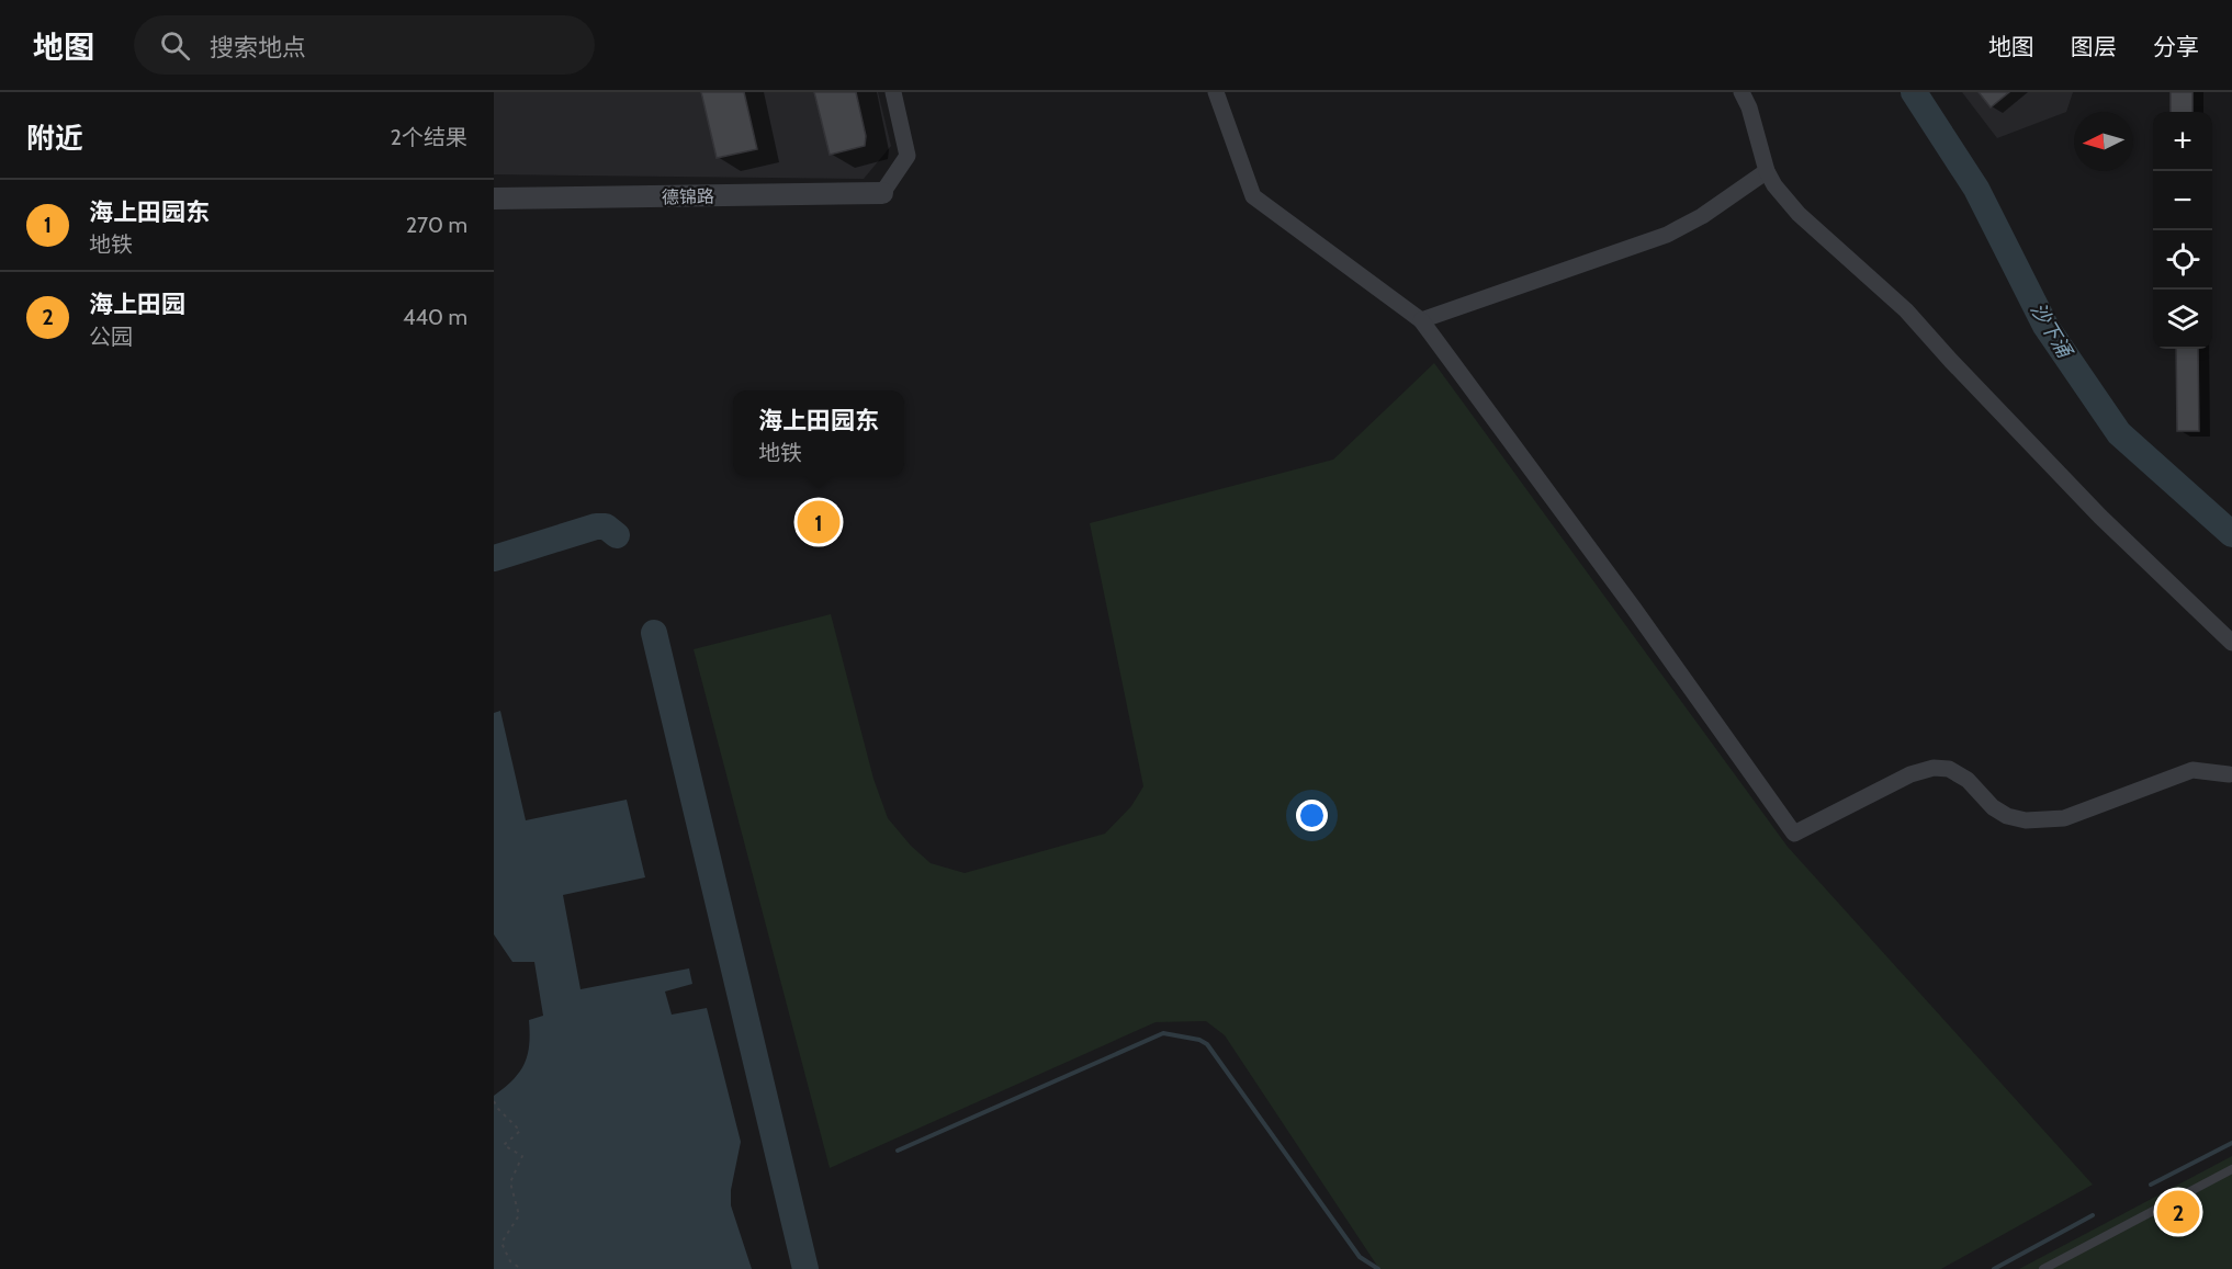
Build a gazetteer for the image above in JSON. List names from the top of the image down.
{
  "streets": {
    "street": ["德锦路"]
  },
  "water": ["沙下涌"],
  "north": "left",
  "page": {
    "header": "地图",
    "search": "搜索地点",
    "nav": ["地图", "图层", "分享"],
    "heading": ["附近", "2个结果"],
    "map_buttons": ["+", "−"],
    "list": [
      {
        "mark": "1",
        "name": "海上田园东",
        "note": "地铁",
        "value": "270 m"
      },
      {
        "mark": "2",
        "name": "海上田园",
        "note": "公园",
        "value": "440 m"
      }
    ],
    "popup": ["海上田园东", "地铁"],
    "pins": ["1", "2"]
  }
}
